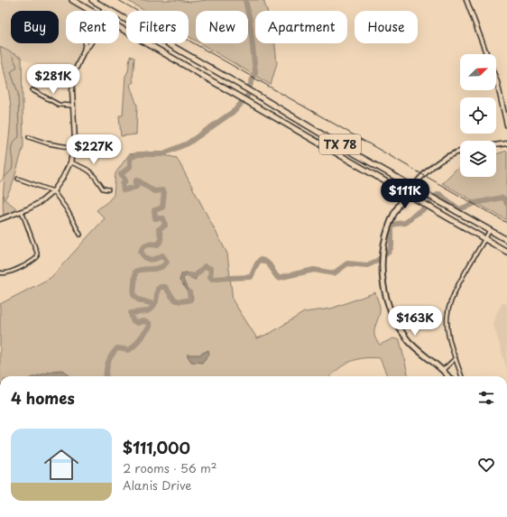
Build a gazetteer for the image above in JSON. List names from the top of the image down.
{
  "streets": {
    "main road": ["TX 78"]
  },
  "north": "top right",
  "page": {
    "chip": [
      "Buy",
      "Rent",
      "Filters",
      "New",
      "Apartment",
      "House"
    ],
    "price": [
      "$281K",
      "$227K",
      "$111K",
      "$163K"
    ],
    "heading": "4 homes",
    "list": [
      {
        "name": "$111,000",
        "note": "2 rooms · 56 m² · Alanis Drive"
      }
    ]
  }
}
